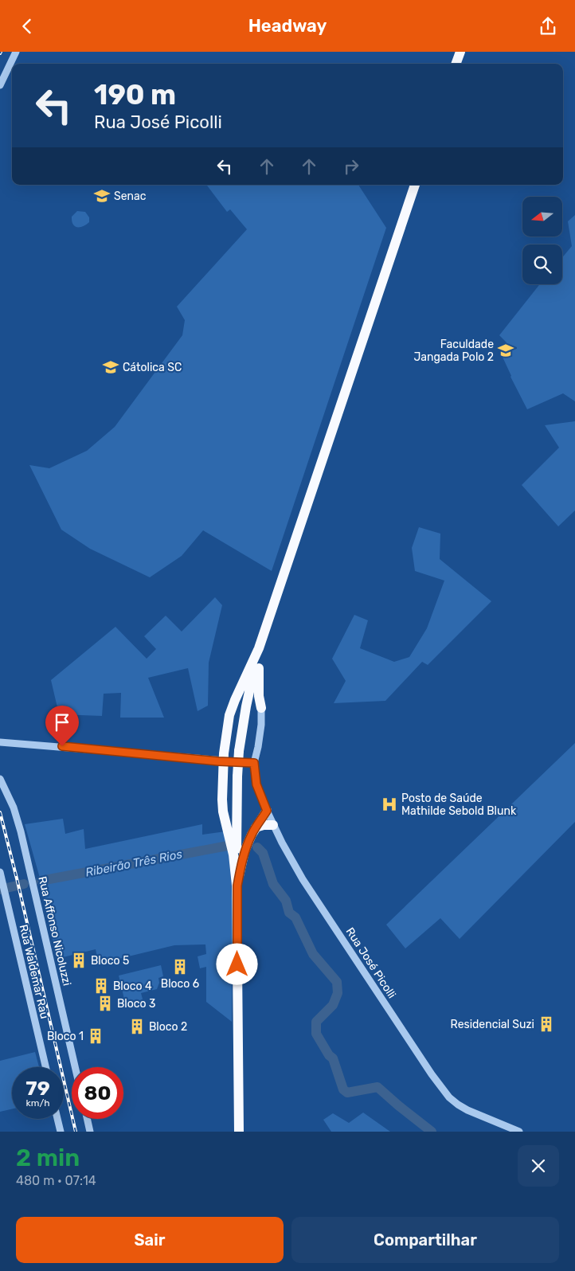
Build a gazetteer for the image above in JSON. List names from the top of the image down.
{
  "streets": {
    "street": ["Rua Affonso Nicoluzzi", "Rua José Picolli", "Rua Waldemar Rau"]
  },
  "water": ["Ribeirão Três Rios"],
  "places": {
    "school or university": ["Senac", "Faculdade Jangada Polo 2", "Cátolica SC"],
    "hospital": ["Posto de Saúde Mathilde Sebold Blunk"],
    "building": [
      "Bloco 5",
      "Bloco 6",
      "Bloco 4",
      "Bloco 3",
      "Residencial Suzi",
      "Bloco 2",
      "Bloco 1"
    ]
  },
  "north": "left",
  "page": {
    "header": "Headway",
    "turn": ["190 m", "Rua José Picolli"],
    "speed": "79 km/h",
    "limit": "80",
    "heading": ["2 min", "480 m · 07:14"],
    "buttons": ["Sair", "Compartilhar"]
  }
}
